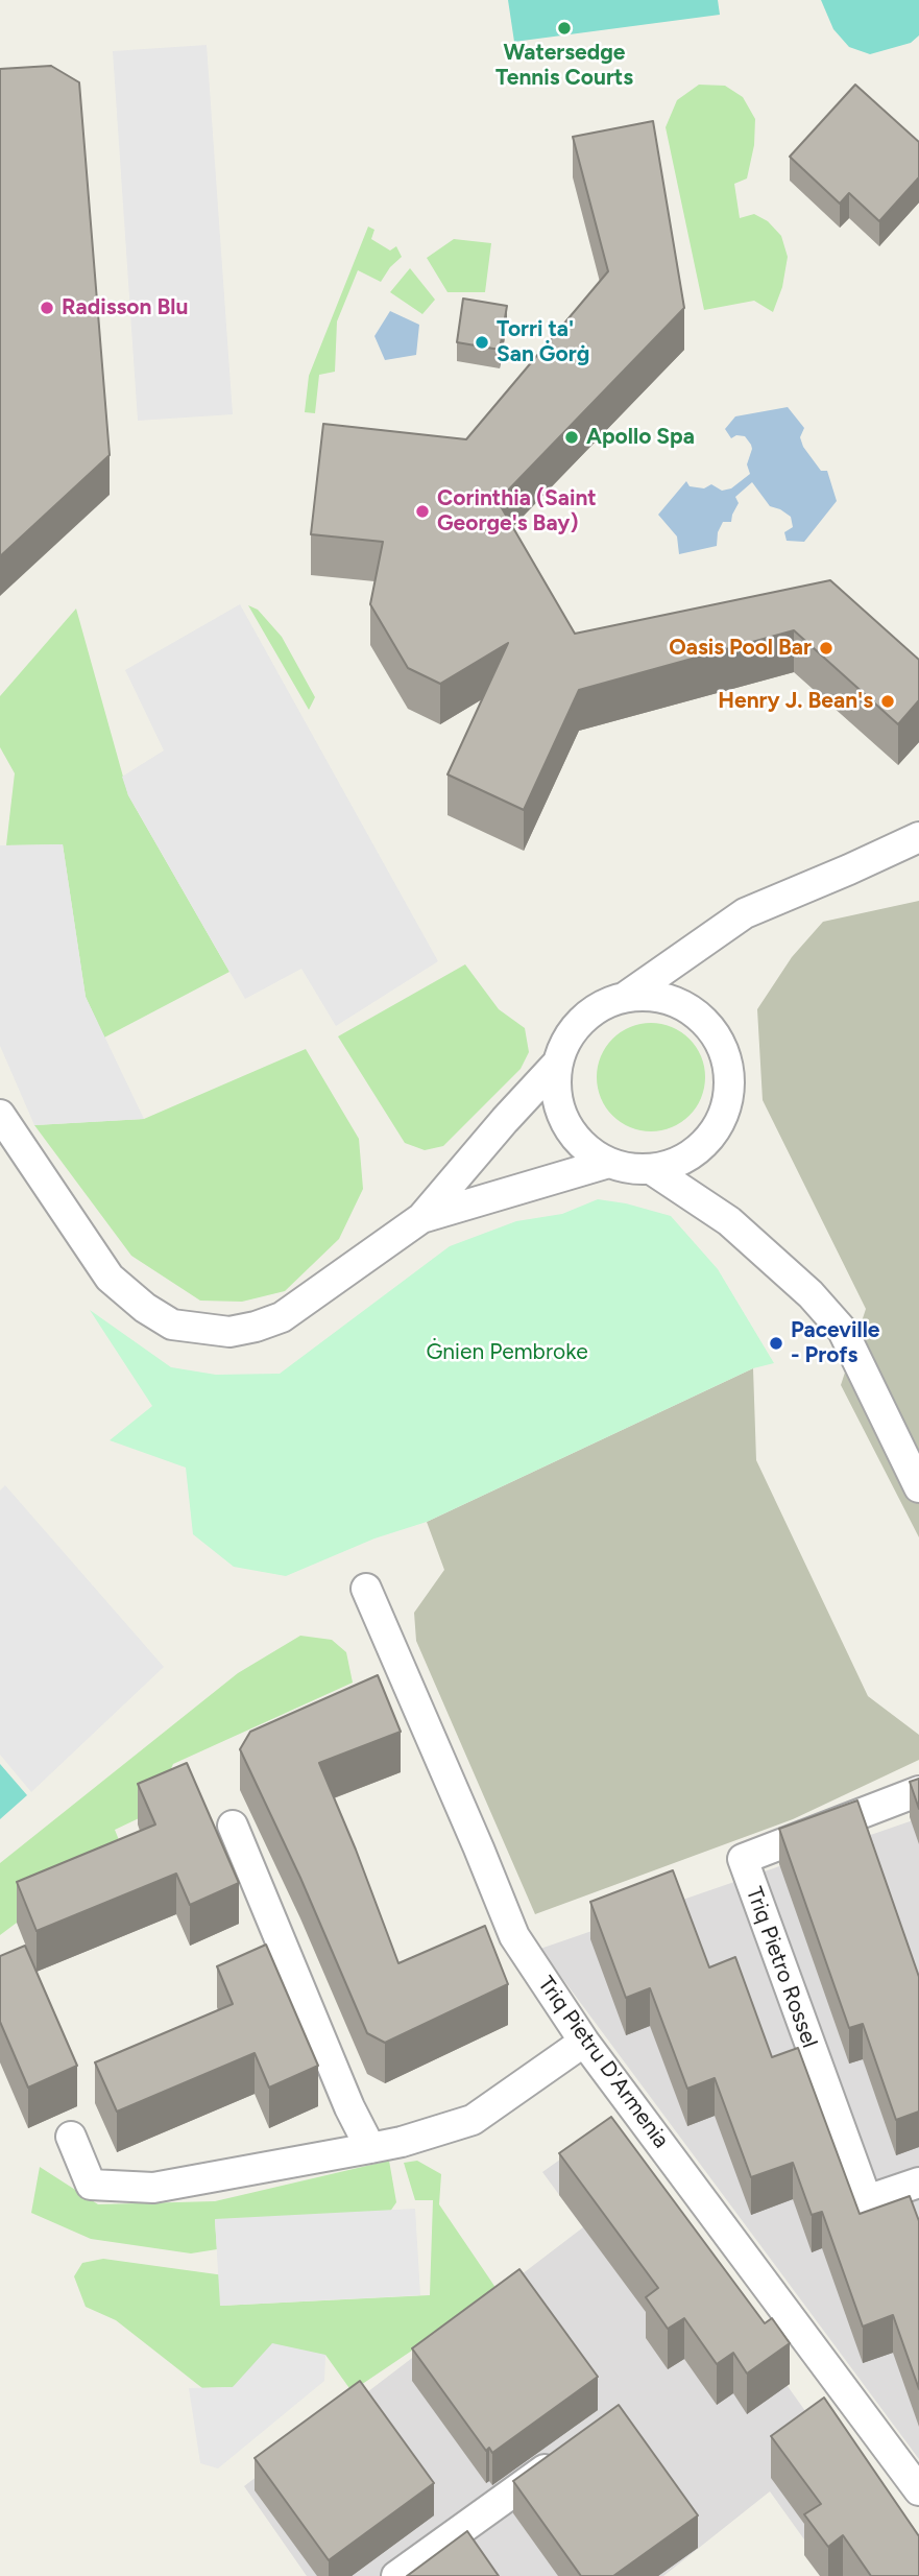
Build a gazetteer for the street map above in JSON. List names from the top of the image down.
{
  "streets": {
    "street": ["Triq Pietro Rossel", "Triq Pietru D'Armenia"]
  },
  "parks": ["Ġnien Pembroke"],
  "places": [
    "Watersedge Tennis Courts",
    "Radisson Blu",
    "Torri ta' San Ġorġ",
    "Apollo Spa",
    "Corinthia (Saint George's Bay)",
    "Oasis Pool Bar",
    "Henry J. Bean's",
    "Paceville - Profs"
  ]
}
